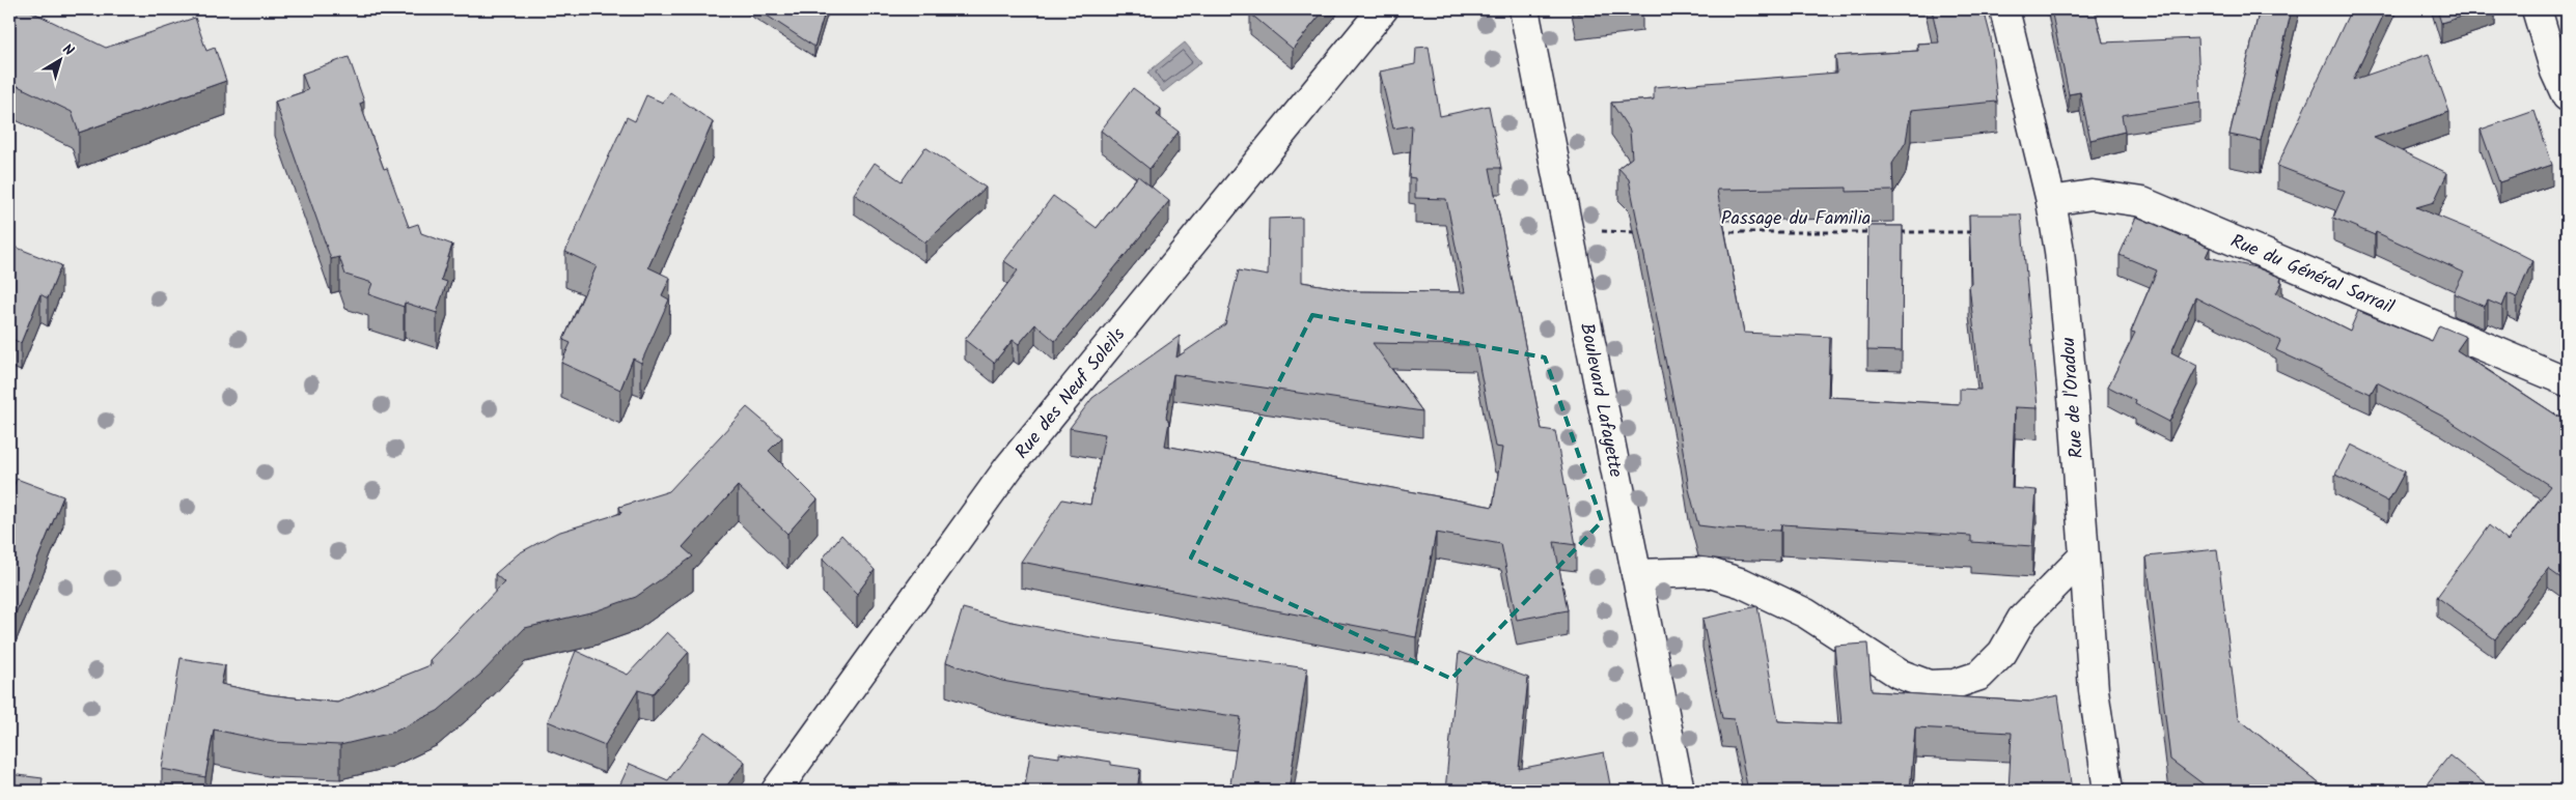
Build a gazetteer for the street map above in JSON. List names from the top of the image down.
{
  "streets": {
    "street": [
      "Rue du Général Sarrail",
      "Rue des Neuf Soleils",
      "Rue de l'Oradou",
      "Boulevard Lafayette"
    ],
    "path": ["Passage du Familia"]
  },
  "crossings": [
    ["Rue du Général Sarrail", "Rue de l'Oradou"]
  ],
  "north": "top right"
}
